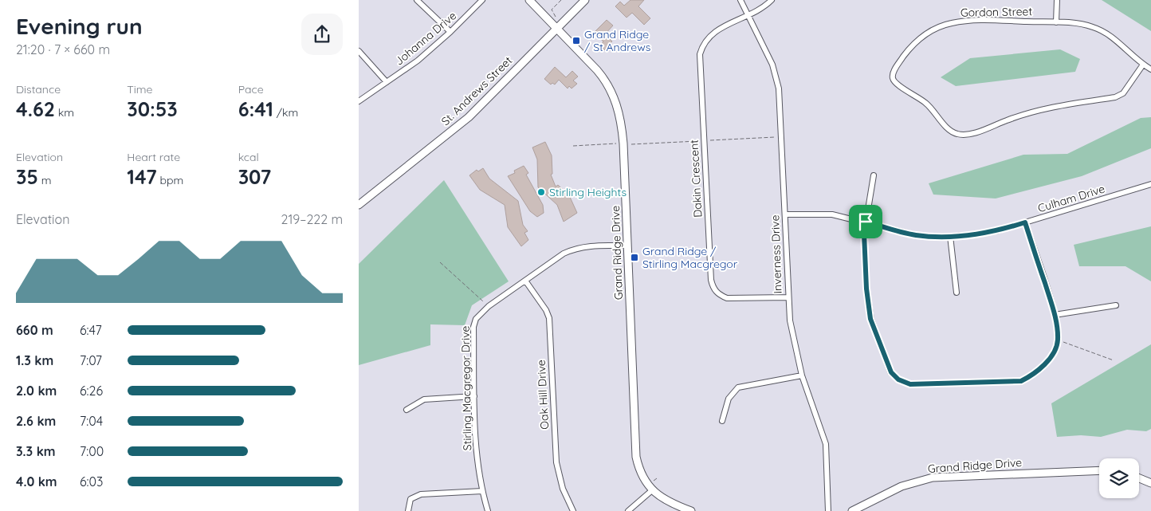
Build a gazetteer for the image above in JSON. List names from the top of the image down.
{
  "streets": {
    "street": [
      "Gordon Street",
      "Johanna Drive",
      "St. Andrews Street",
      "Dakin Crescent",
      "Culham Drive",
      "Grand Ridge Drive",
      "Inverness Drive",
      "Stirling Macgregor Drive",
      "Oak Hill Drive"
    ]
  },
  "crossings": [
    ["St. Andrews Street", "Grand Ridge Drive"],
    ["Dakin Crescent", "Inverness Drive"],
    ["Culham Drive", "Inverness Drive"],
    ["Grand Ridge Drive", "Stirling Macgregor Drive"],
    ["Stirling Macgregor Drive", "Oak Hill Drive"]
  ],
  "places": {
    "transit": ["Grand Ridge / St Andrews", "Grand Ridge / Stirling Macgregor"],
    "other": ["Stirling Heights"]
  },
  "page": {
    "heading": ["Evening run", "21:20 · 7 × 660 m"],
    "stats": [
      ["Distance", "4.62 km"],
      ["Time", "30:53"],
      ["Pace", "6:41 /km"],
      ["Elevation", "35 m"],
      ["Heart rate", "147 bpm"],
      ["kcal", "307"]
    ],
    "chart": ["Elevation", "219–222 m"],
    "list": [
      {
        "name": "660 m",
        "note": "6:47"
      },
      {
        "name": "1.3 km",
        "note": "7:07"
      },
      {
        "name": "2.0 km",
        "note": "6:26"
      },
      {
        "name": "2.6 km",
        "note": "7:04"
      },
      {
        "name": "3.3 km",
        "note": "7:00"
      },
      {
        "name": "4.0 km",
        "note": "6:03"
      }
    ]
  }
}
